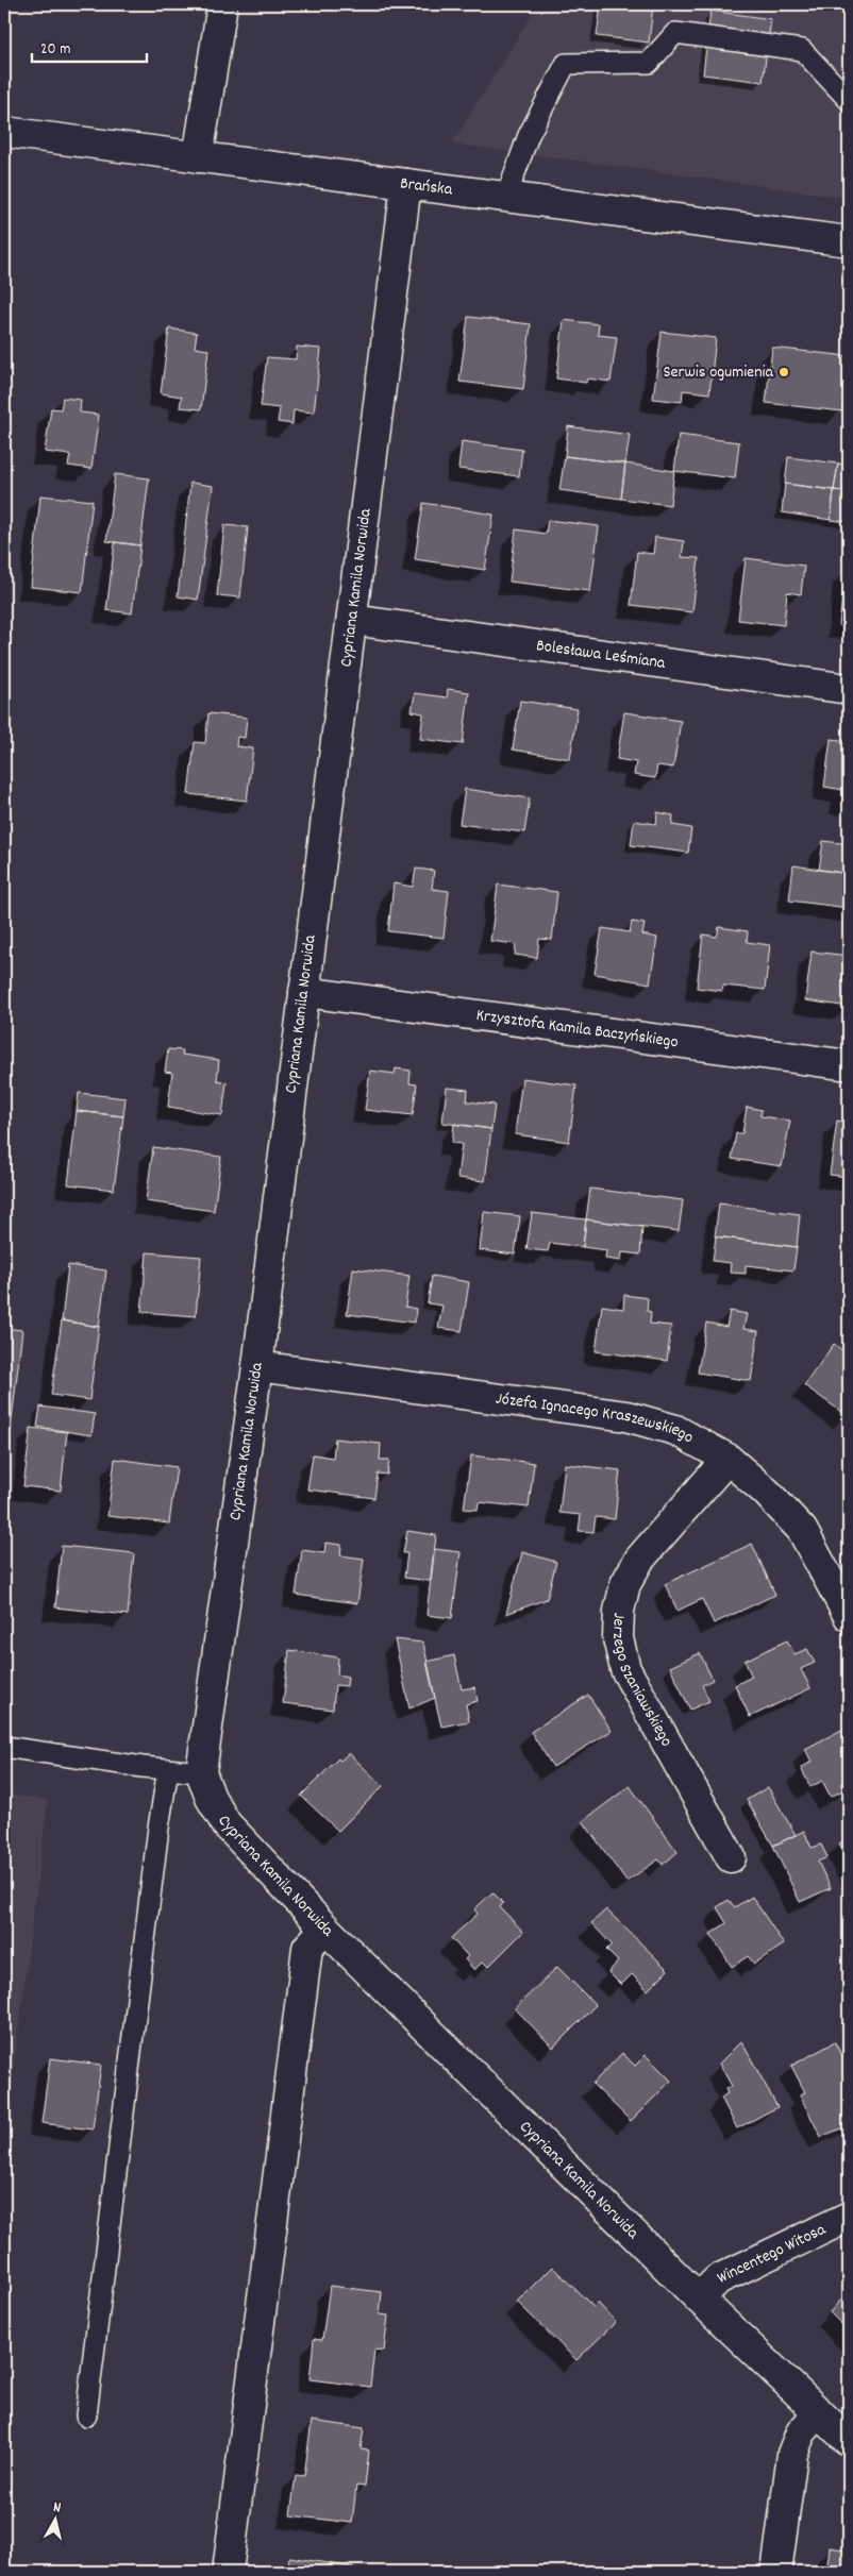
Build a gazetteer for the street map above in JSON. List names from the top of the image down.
{
  "streets": {
    "street": [
      "Brańska",
      "Cypriana Kamila Norwida",
      "Bolesława Leśmiana",
      "Krzysztofa Kamila Baczyńskiego",
      "Józefa Ignacego Kraszewskiego",
      "Jerzego Szaniawskiego",
      "Wincentego Witosa"
    ]
  },
  "crossings": [
    ["Brańska", "Cypriana Kamila Norwida"],
    ["Cypriana Kamila Norwida", "Bolesława Leśmiana"],
    ["Cypriana Kamila Norwida", "Krzysztofa Kamila Baczyńskiego"],
    ["Cypriana Kamila Norwida", "Józefa Ignacego Kraszewskiego"],
    ["Cypriana Kamila Norwida", "Wincentego Witosa"],
    ["Józefa Ignacego Kraszewskiego", "Jerzego Szaniawskiego"]
  ],
  "places": ["Serwis ogumienia"],
  "scale_bar": "20 m",
  "north": "top"
}
